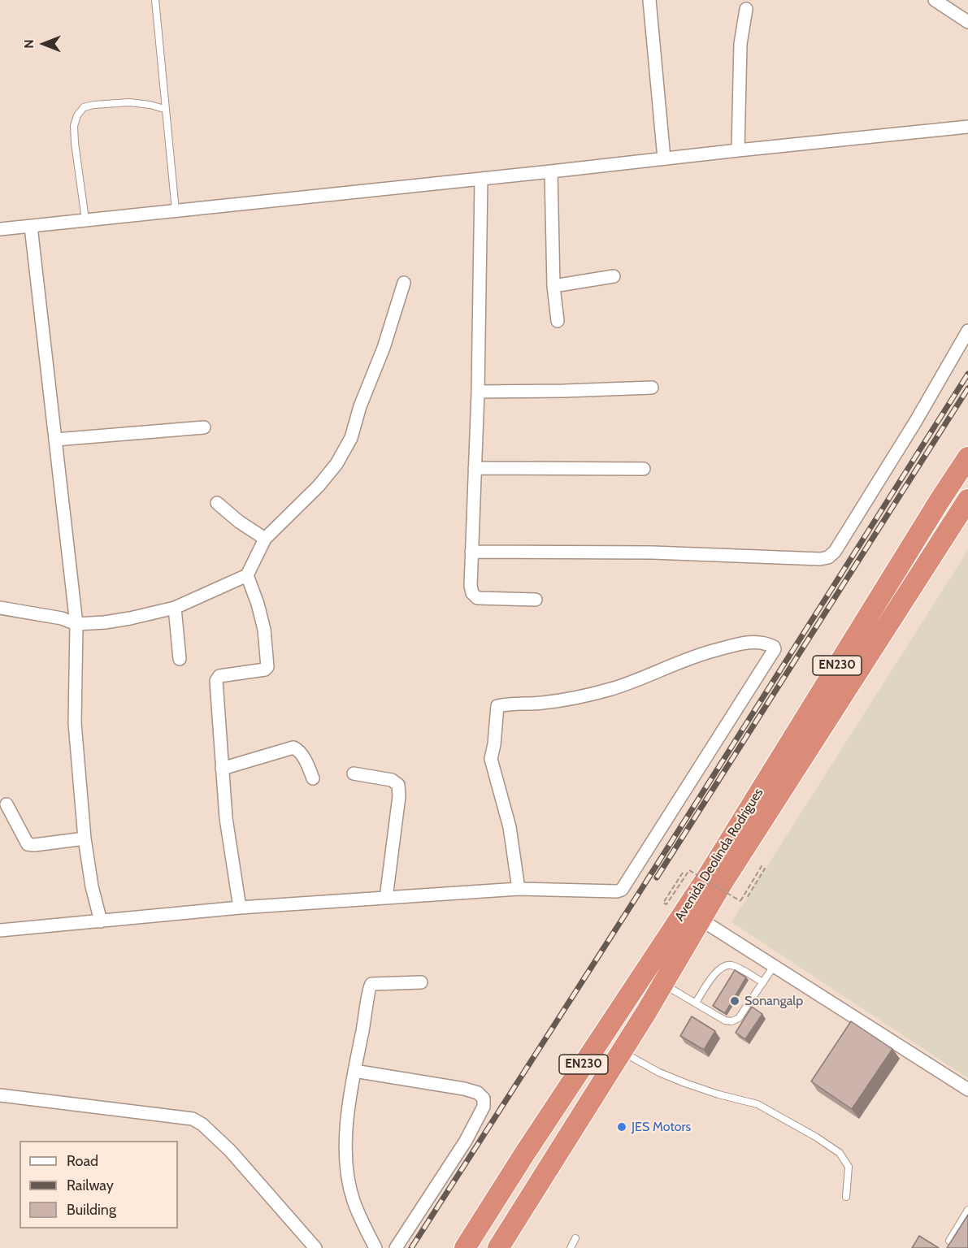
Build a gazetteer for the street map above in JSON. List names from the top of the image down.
{
  "streets": {
    "highway": ["EN230", "Avenida Deolinda Rodrigues"]
  },
  "places": ["Sonangalp", "JES Motors"],
  "legend": ["Road", "Railway", "Building"],
  "north": "left"
}
